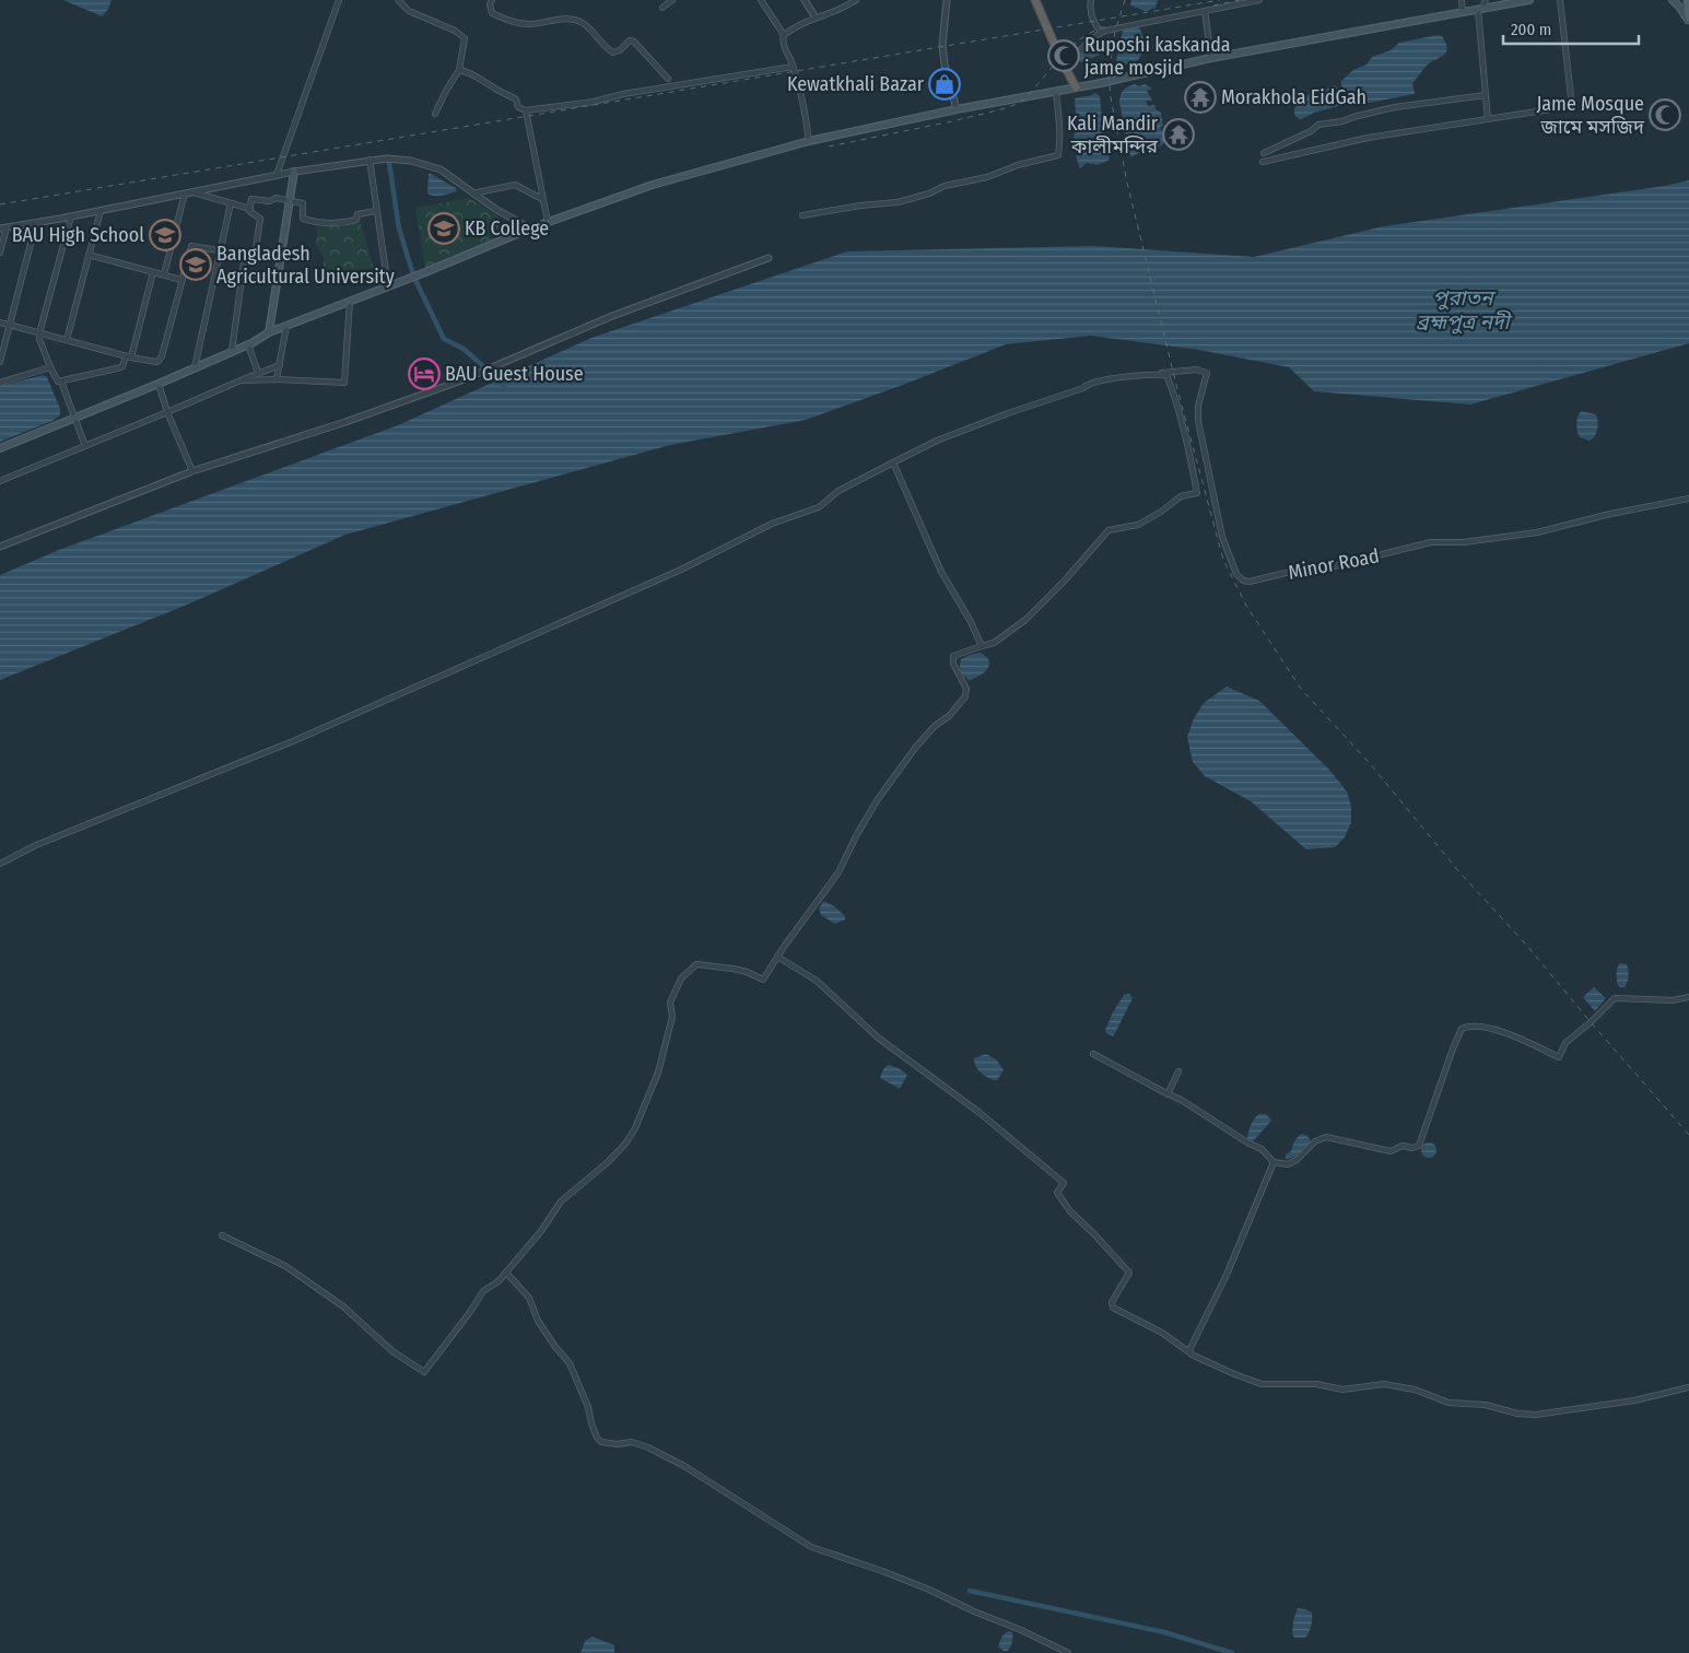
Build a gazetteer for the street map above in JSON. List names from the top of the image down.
{
  "streets": {
    "street": ["Minor Road"]
  },
  "water": ["পুরাতন ব্রহ্মপুত্র নদী"],
  "places": {
    "mosque": ["Ruposhi kaskanda jame mosjid", "Jame Mosque জামে মসজিদ"],
    "shop": ["Kewatkhali Bazar"],
    "temple": ["Morakhola EidGah", "Kali Mandir কালীমন্দির"],
    "school or university": ["KB College", "BAU High School", "Bangladesh Agricultural University"],
    "hotel": ["BAU Guest House"]
  },
  "scale_bar": "200 m"
}
